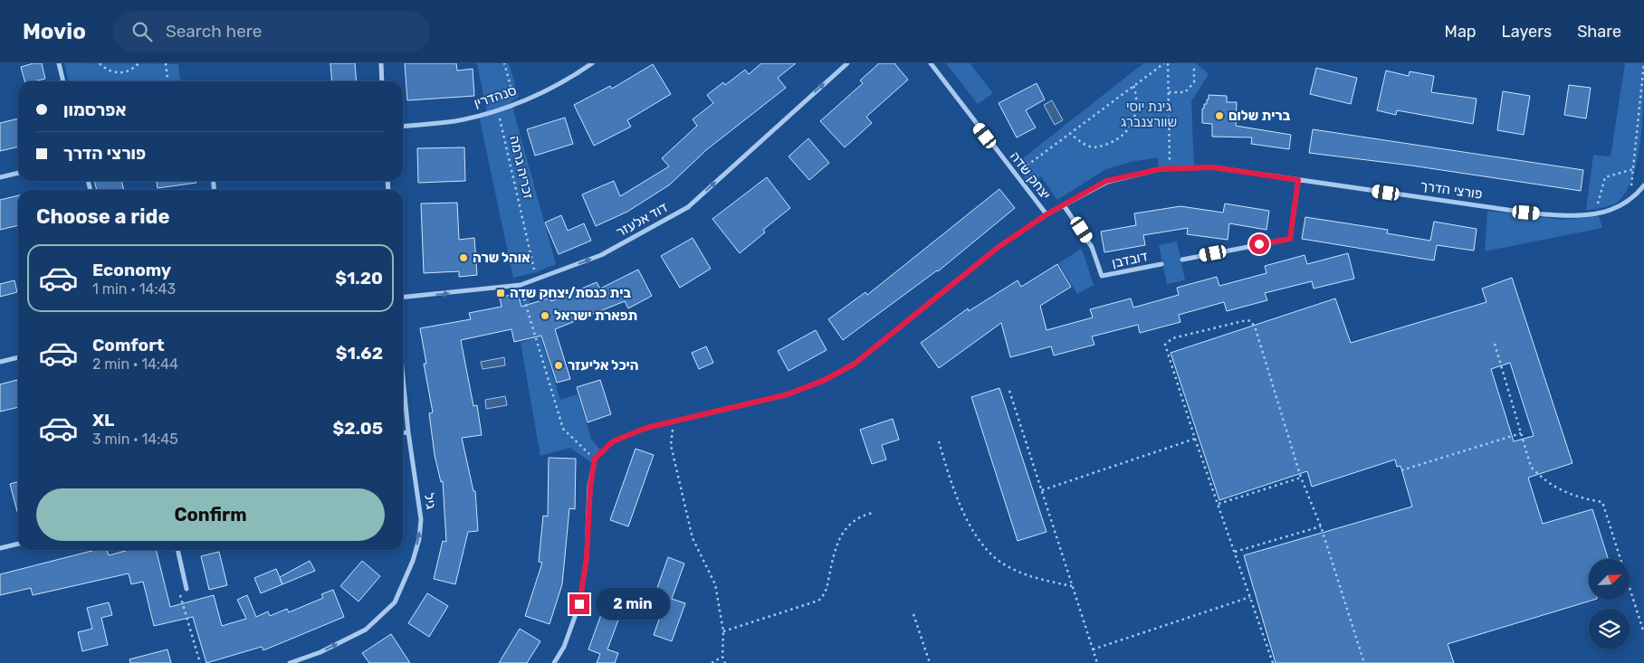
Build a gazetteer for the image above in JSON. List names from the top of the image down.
{
  "streets": {
    "street": [
      "סנהדרין",
      "יצחק שדה",
      "פורצי הדרך",
      "דוד אלעזר",
      "דובדבן",
      "גיל"
    ],
    "path": ["זכריה גרמה"]
  },
  "crossings": [
    ["סנהדרין", "זכריה גרמה"],
    ["זכריה גרמה", "דוד אלעזר"],
    ["יצחק שדה", "פורצי הדרך"],
    ["פורצי הדרך", "דובדבן"]
  ],
  "one_way": ["דוד אלעזר", "גיל"],
  "parks": ["גינת יוסי שוורצנברג"],
  "places": {
    "other": [
      "ברית שלום",
      "אוהל שרה",
      "תפארת ישראל",
      "היכל אליעזר"
    ],
    "transit": ["בית כנסת/יצחק שדה"]
  },
  "north": "top right",
  "page": {
    "header": "Movio",
    "search": "Search here",
    "nav": ["Map", "Layers", "Share"],
    "banner": ["אפרסמון", "פורצי הדרך"],
    "heading": "Choose a ride",
    "list": [
      {
        "name": "Economy",
        "note": "1 min · 14:43",
        "value": "$1.20"
      },
      {
        "name": "Comfort",
        "note": "2 min · 14:44",
        "value": "$1.62"
      },
      {
        "name": "XL",
        "note": "3 min · 14:45",
        "value": "$2.05"
      }
    ],
    "buttons": "Confirm",
    "bubble": "2 min"
  }
}
